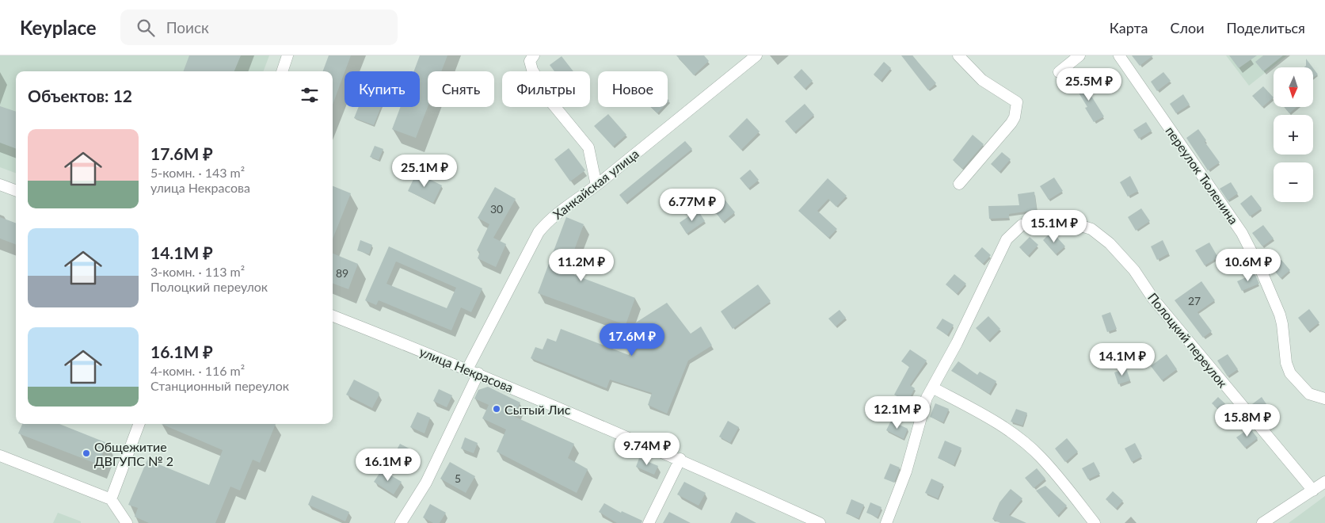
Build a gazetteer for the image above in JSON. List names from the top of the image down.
{
  "streets": {
    "street": [
      "переулок Тюленина",
      "Ханкайская улица",
      "Полоцкий переулок",
      "улица Некрасова"
    ]
  },
  "crossings": [
    ["Ханкайская улица", "улица Некрасова"]
  ],
  "places": ["Сытый Лис", "Общежитие ДВГУПС № 2"],
  "house_numbers": [
    "30",
    "89",
    "27",
    "5"
  ],
  "north": "bottom",
  "page": {
    "header": "Keyplace",
    "search": "Поиск",
    "nav": ["Карта", "Слои", "Поделиться"],
    "map_buttons": ["+", "−"],
    "price": [
      "25.5M ₽",
      "25.1M ₽",
      "6.77M ₽",
      "15.1M ₽",
      "11.2M ₽",
      "10.6M ₽",
      "17.6M ₽",
      "14.1M ₽",
      "12.1M ₽",
      "15.8M ₽",
      "9.74M ₽",
      "16.1M ₽"
    ],
    "chip": [
      "Купить",
      "Снять",
      "Фильтры",
      "Новое"
    ],
    "heading": "Объектов: 12",
    "list": [
      {
        "name": "17.6M ₽",
        "note": "5-комн. · 143 m² · улица Некрасова"
      },
      {
        "name": "14.1M ₽",
        "note": "3-комн. · 113 m² · Полоцкий переулок"
      },
      {
        "name": "16.1M ₽",
        "note": "4-комн. · 116 m² · Станционный переулок"
      }
    ]
  }
}
